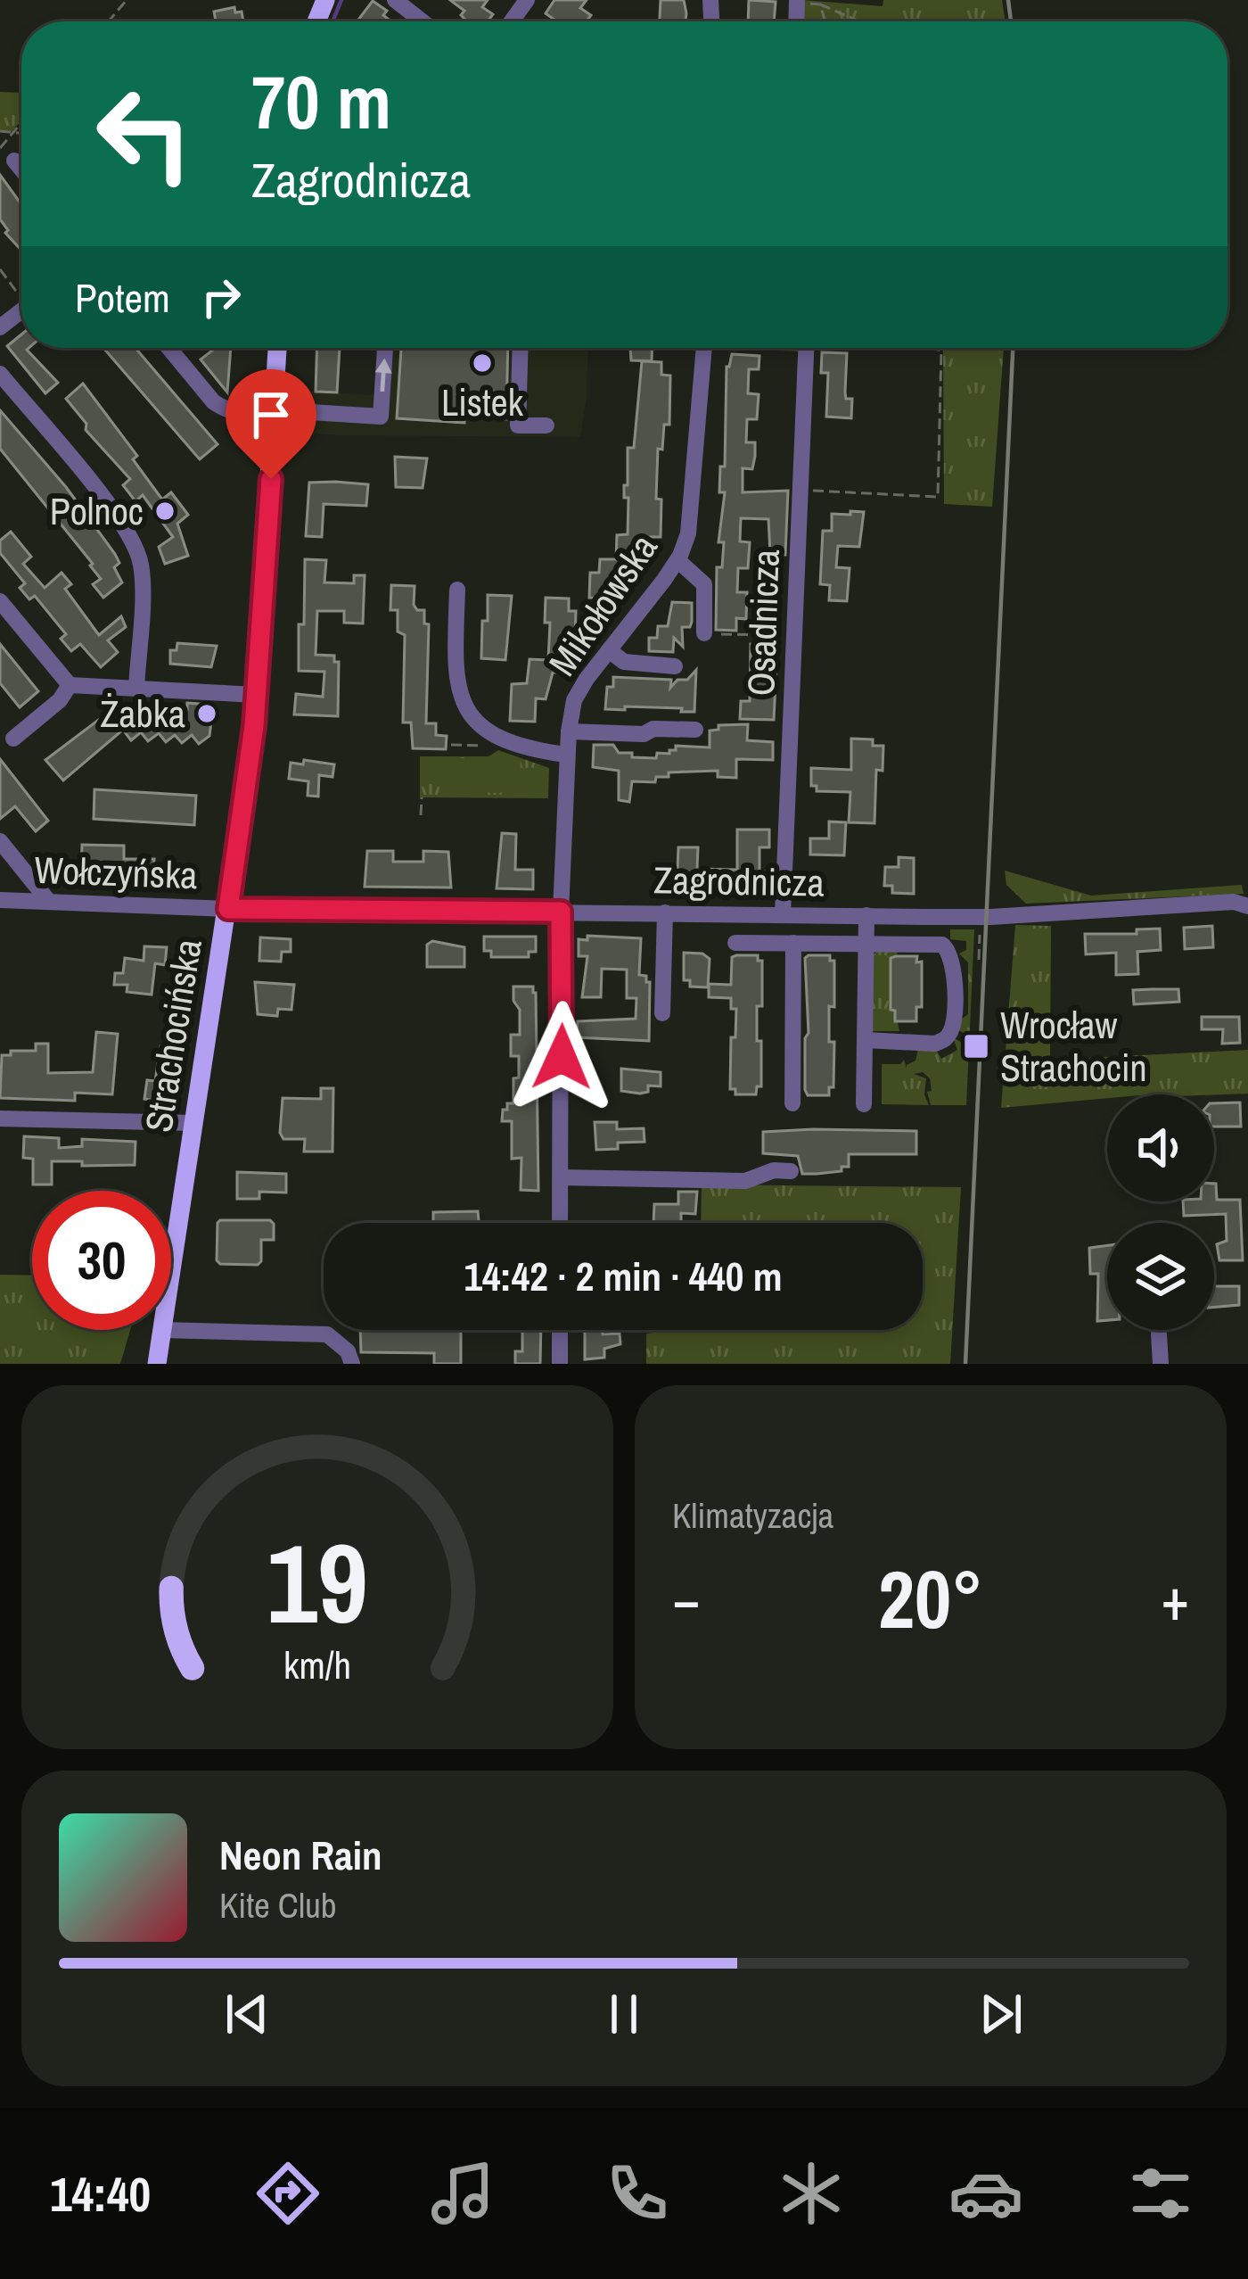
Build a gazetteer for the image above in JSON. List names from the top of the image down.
{
  "streets": {
    "main road": ["Strachocińska"],
    "street": [
      "Mikołowska",
      "Osadnicza",
      "Wołczyńska",
      "Zagrodnicza"
    ]
  },
  "crossings": [
    ["Mikołowska", "Zagrodnicza"],
    ["Osadnicza", "Zagrodnicza"],
    ["Wołczyńska", "Zagrodnicza"],
    ["Wołczyńska", "Strachocińska"],
    ["Zagrodnicza", "Strachocińska"]
  ],
  "places": {
    "other": ["Listek", "Polnoc", "Żabka"],
    "transit": ["Wrocław Strachocin"]
  },
  "page": {
    "turn": ["70 m", "Zagrodnicza"],
    "then": "Potem",
    "limit": "30",
    "trip": "14:42 · 2 min · 440 m",
    "tile": "Klimatyzacja",
    "heat": ["−", "20°", "+"],
    "song": ["Neon Rain", "Kite Club"],
    "tabs": "14:40",
    "gauge": ["19", "km/h"]
  }
}
